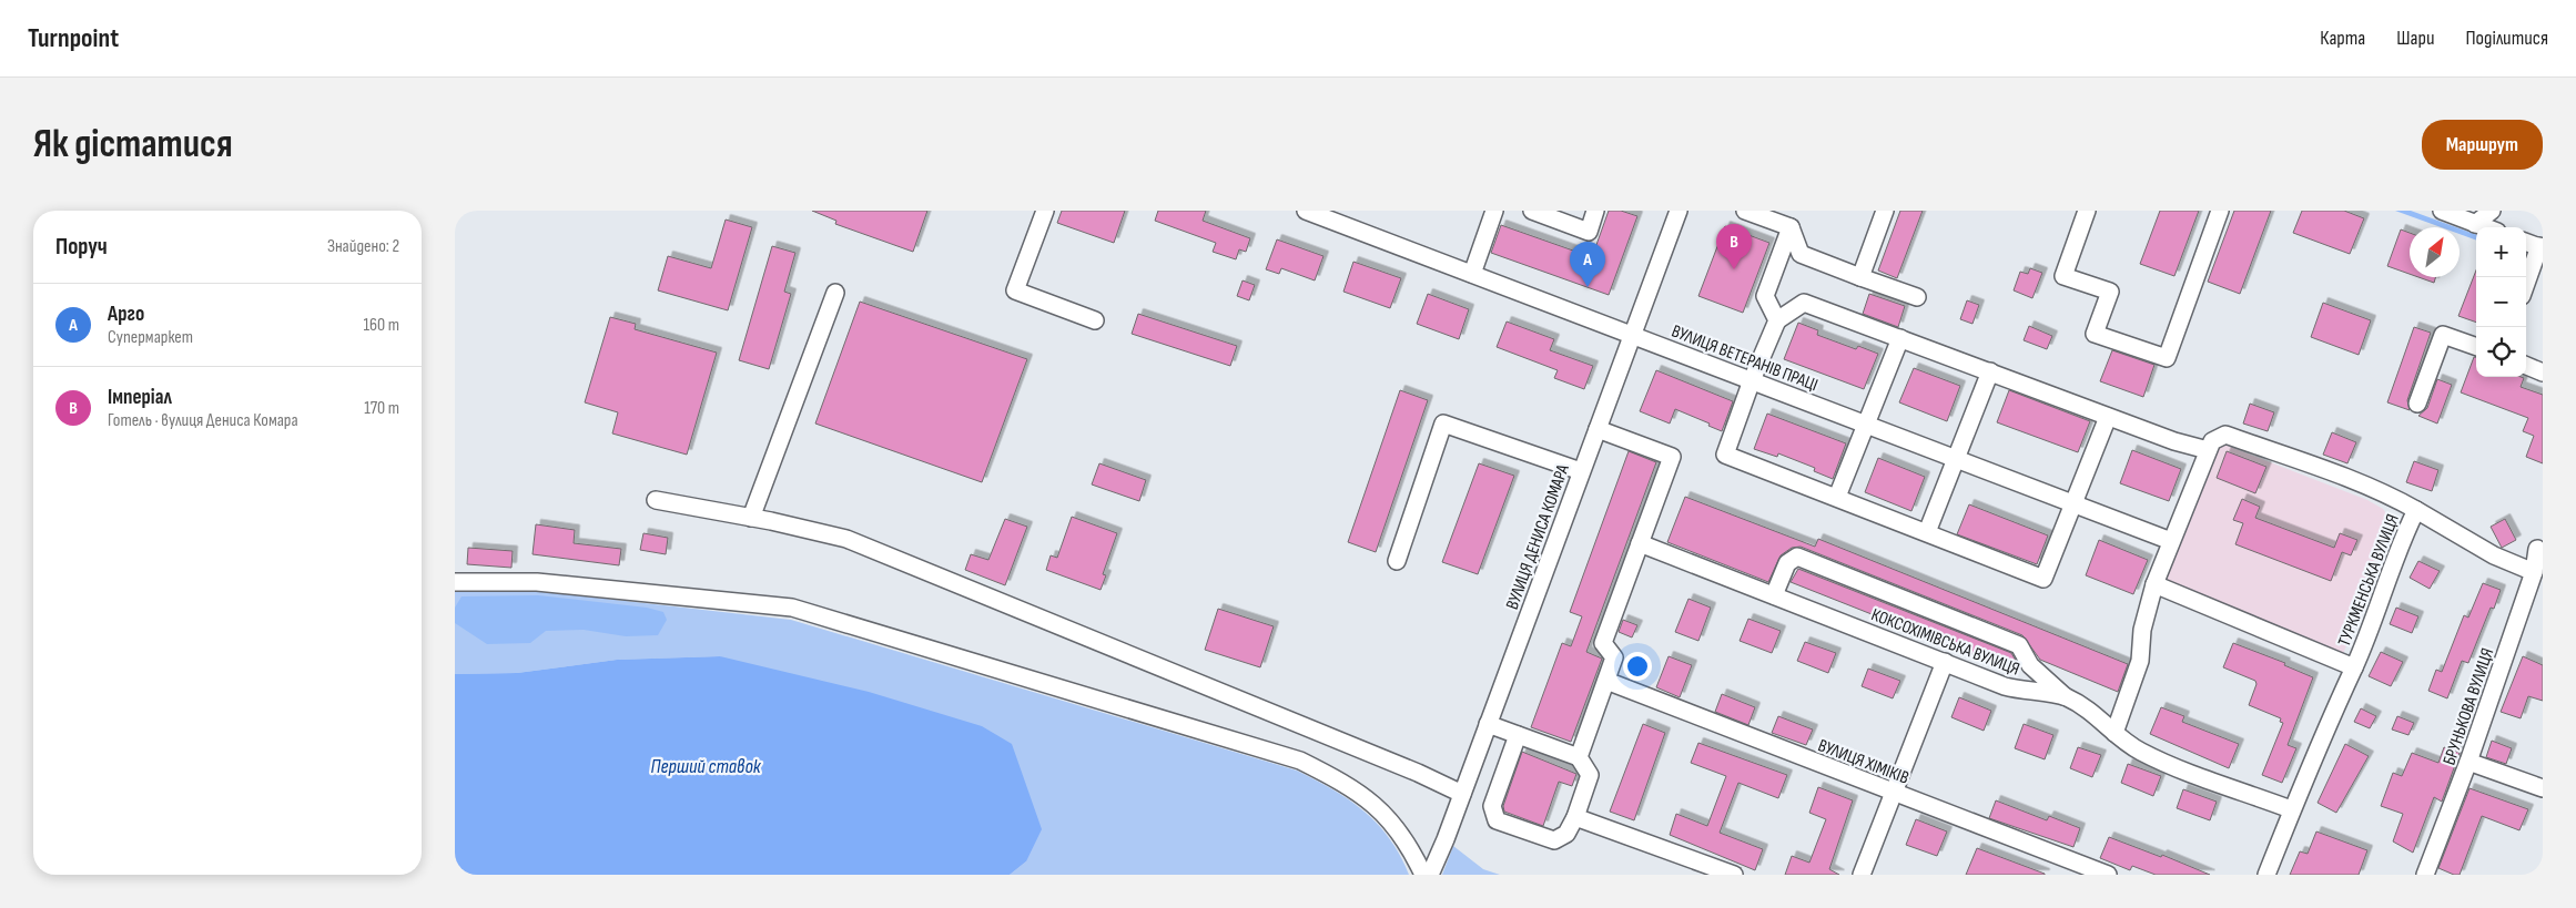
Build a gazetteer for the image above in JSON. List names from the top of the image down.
{
  "streets": {
    "street": [
      "ВУЛИЦЯ ВЕТЕРАНІВ ПРАЦІ",
      "ВУЛИЦЯ ДЕНИСА КОМАРА",
      "ТУРКМЕНСЬКА ВУЛИЦЯ",
      "КОКСОХІМІВСЬКА ВУЛИЦЯ",
      "БРУНЬКОВА ВУЛИЦЯ",
      "ВУЛИЦЯ ХІМІКІВ"
    ]
  },
  "crossings": [
    ["ВУЛИЦЯ ВЕТЕРАНІВ ПРАЦІ", "ВУЛИЦЯ ДЕНИСА КОМАРА"],
    ["ТУРКМЕНСЬКА ВУЛИЦЯ", "КОКСОХІМІВСЬКА ВУЛИЦЯ"]
  ],
  "water": ["Перший ставок"],
  "north": "top right",
  "page": {
    "header": "Turnpoint",
    "nav": ["Карта", "Шари", "Поділитися"],
    "buttons": "Маршрут",
    "title": "Як дістатися",
    "heading": ["Поруч", "Знайдено: 2"],
    "pins": ["B", "A"],
    "map_buttons": ["+", "−"],
    "list": [
      {
        "mark": "A",
        "name": "Арго",
        "note": "Супермаркет",
        "value": "160 m"
      },
      {
        "mark": "B",
        "name": "Імперіал",
        "note": "Готель · вулиця Дениса Комара",
        "value": "170 m"
      }
    ]
  }
}
